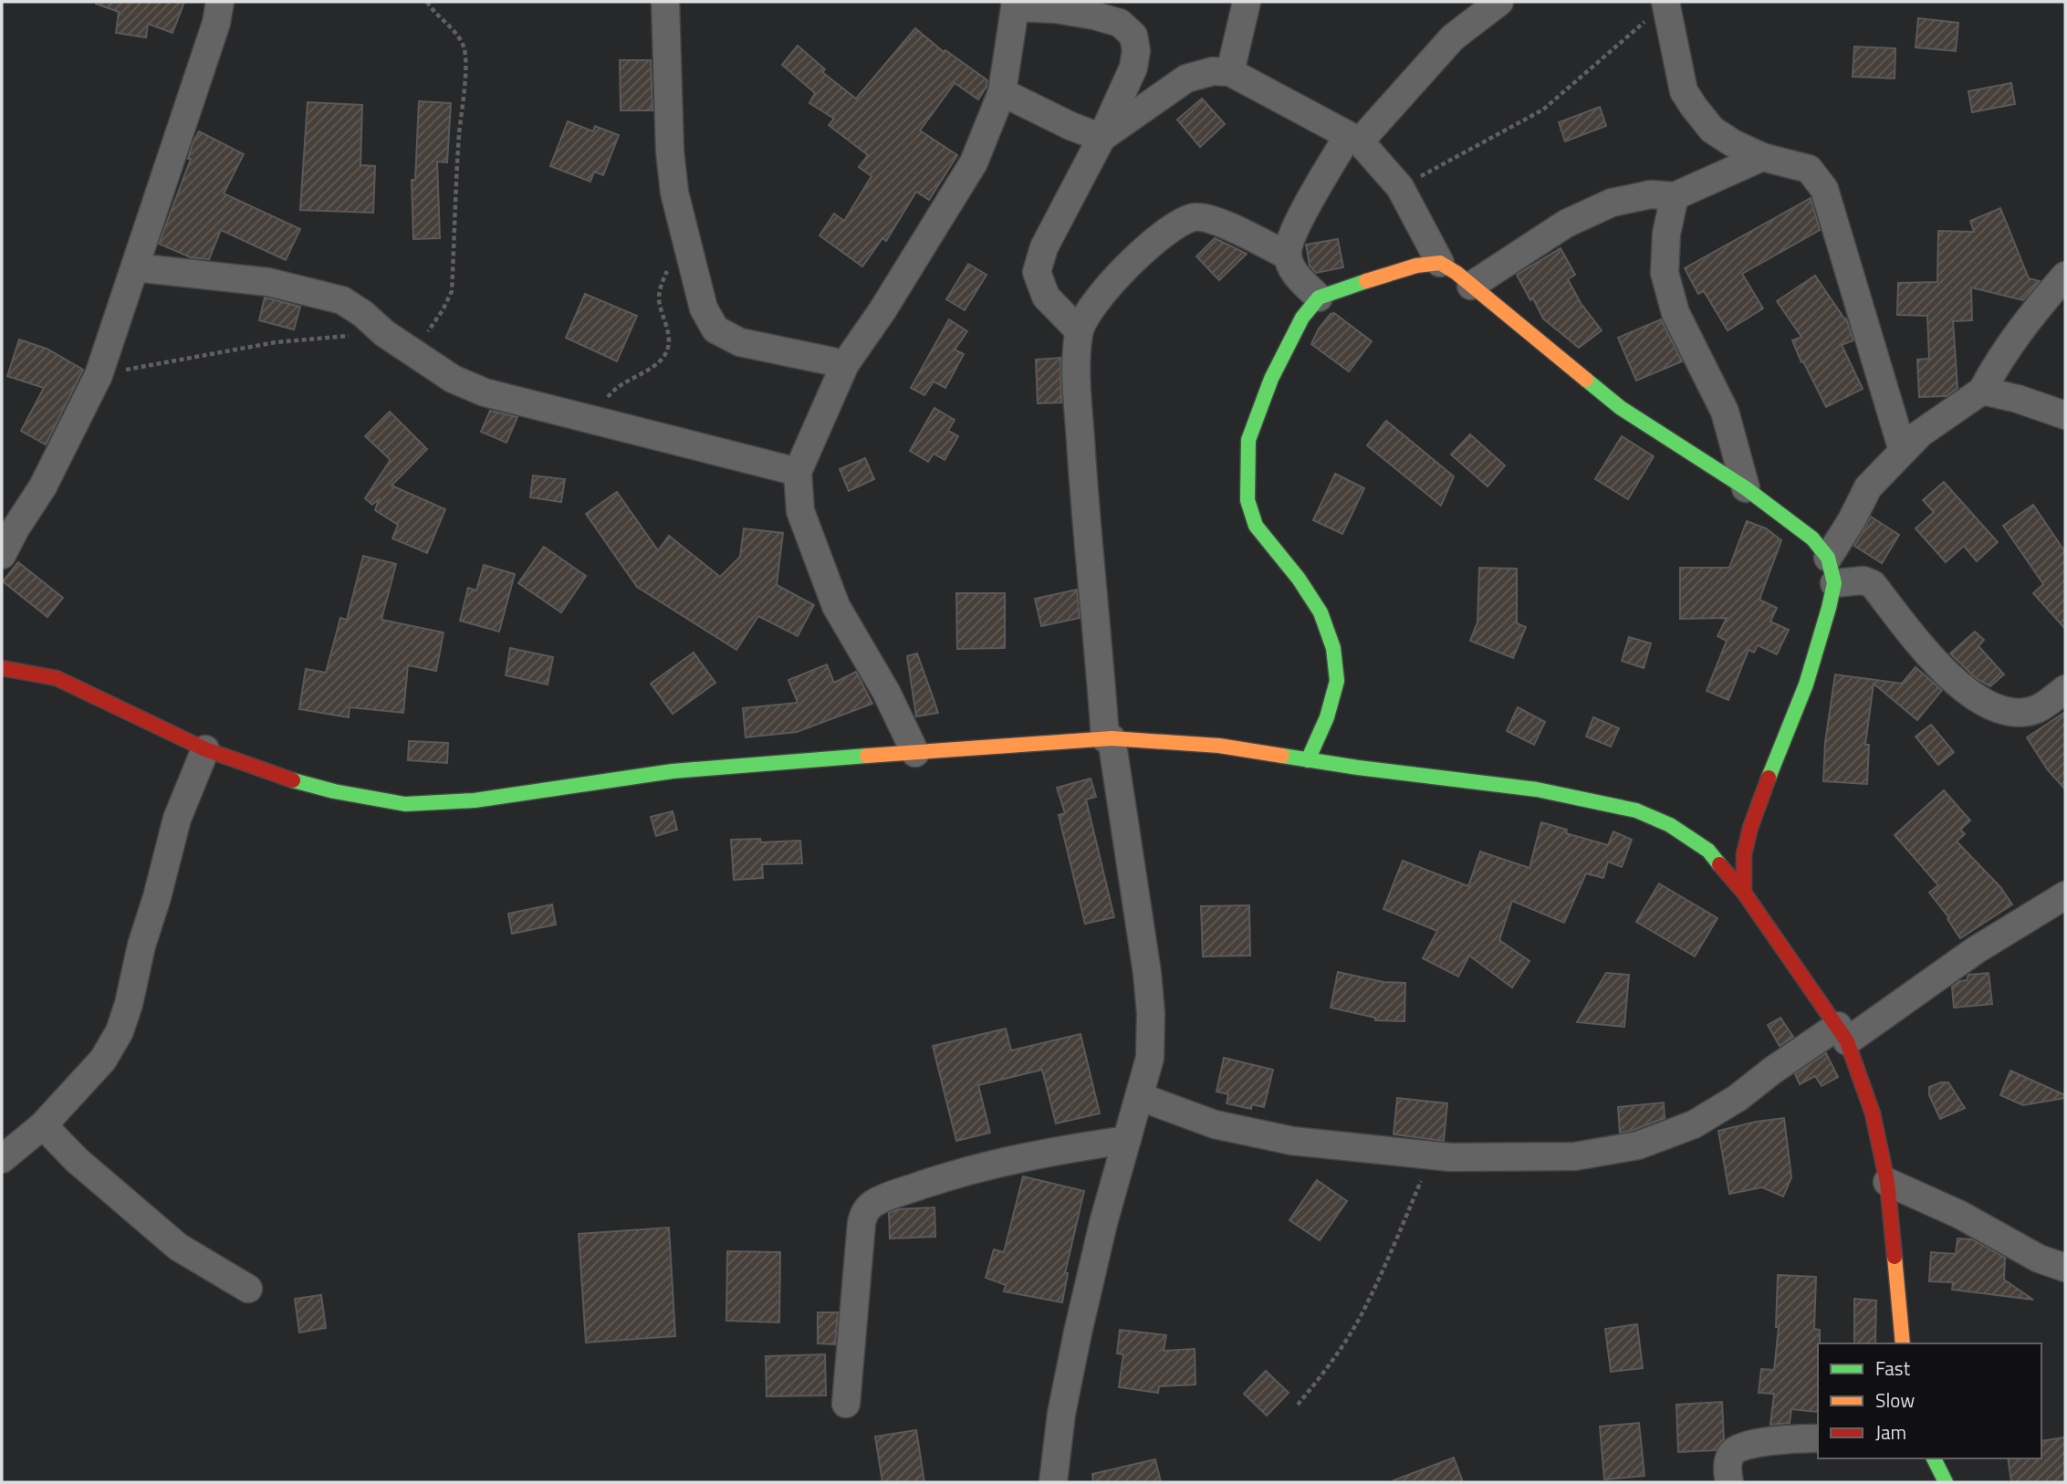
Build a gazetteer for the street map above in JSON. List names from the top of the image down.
{
  "legend": ["Fast", "Slow", "Jam"]
}
